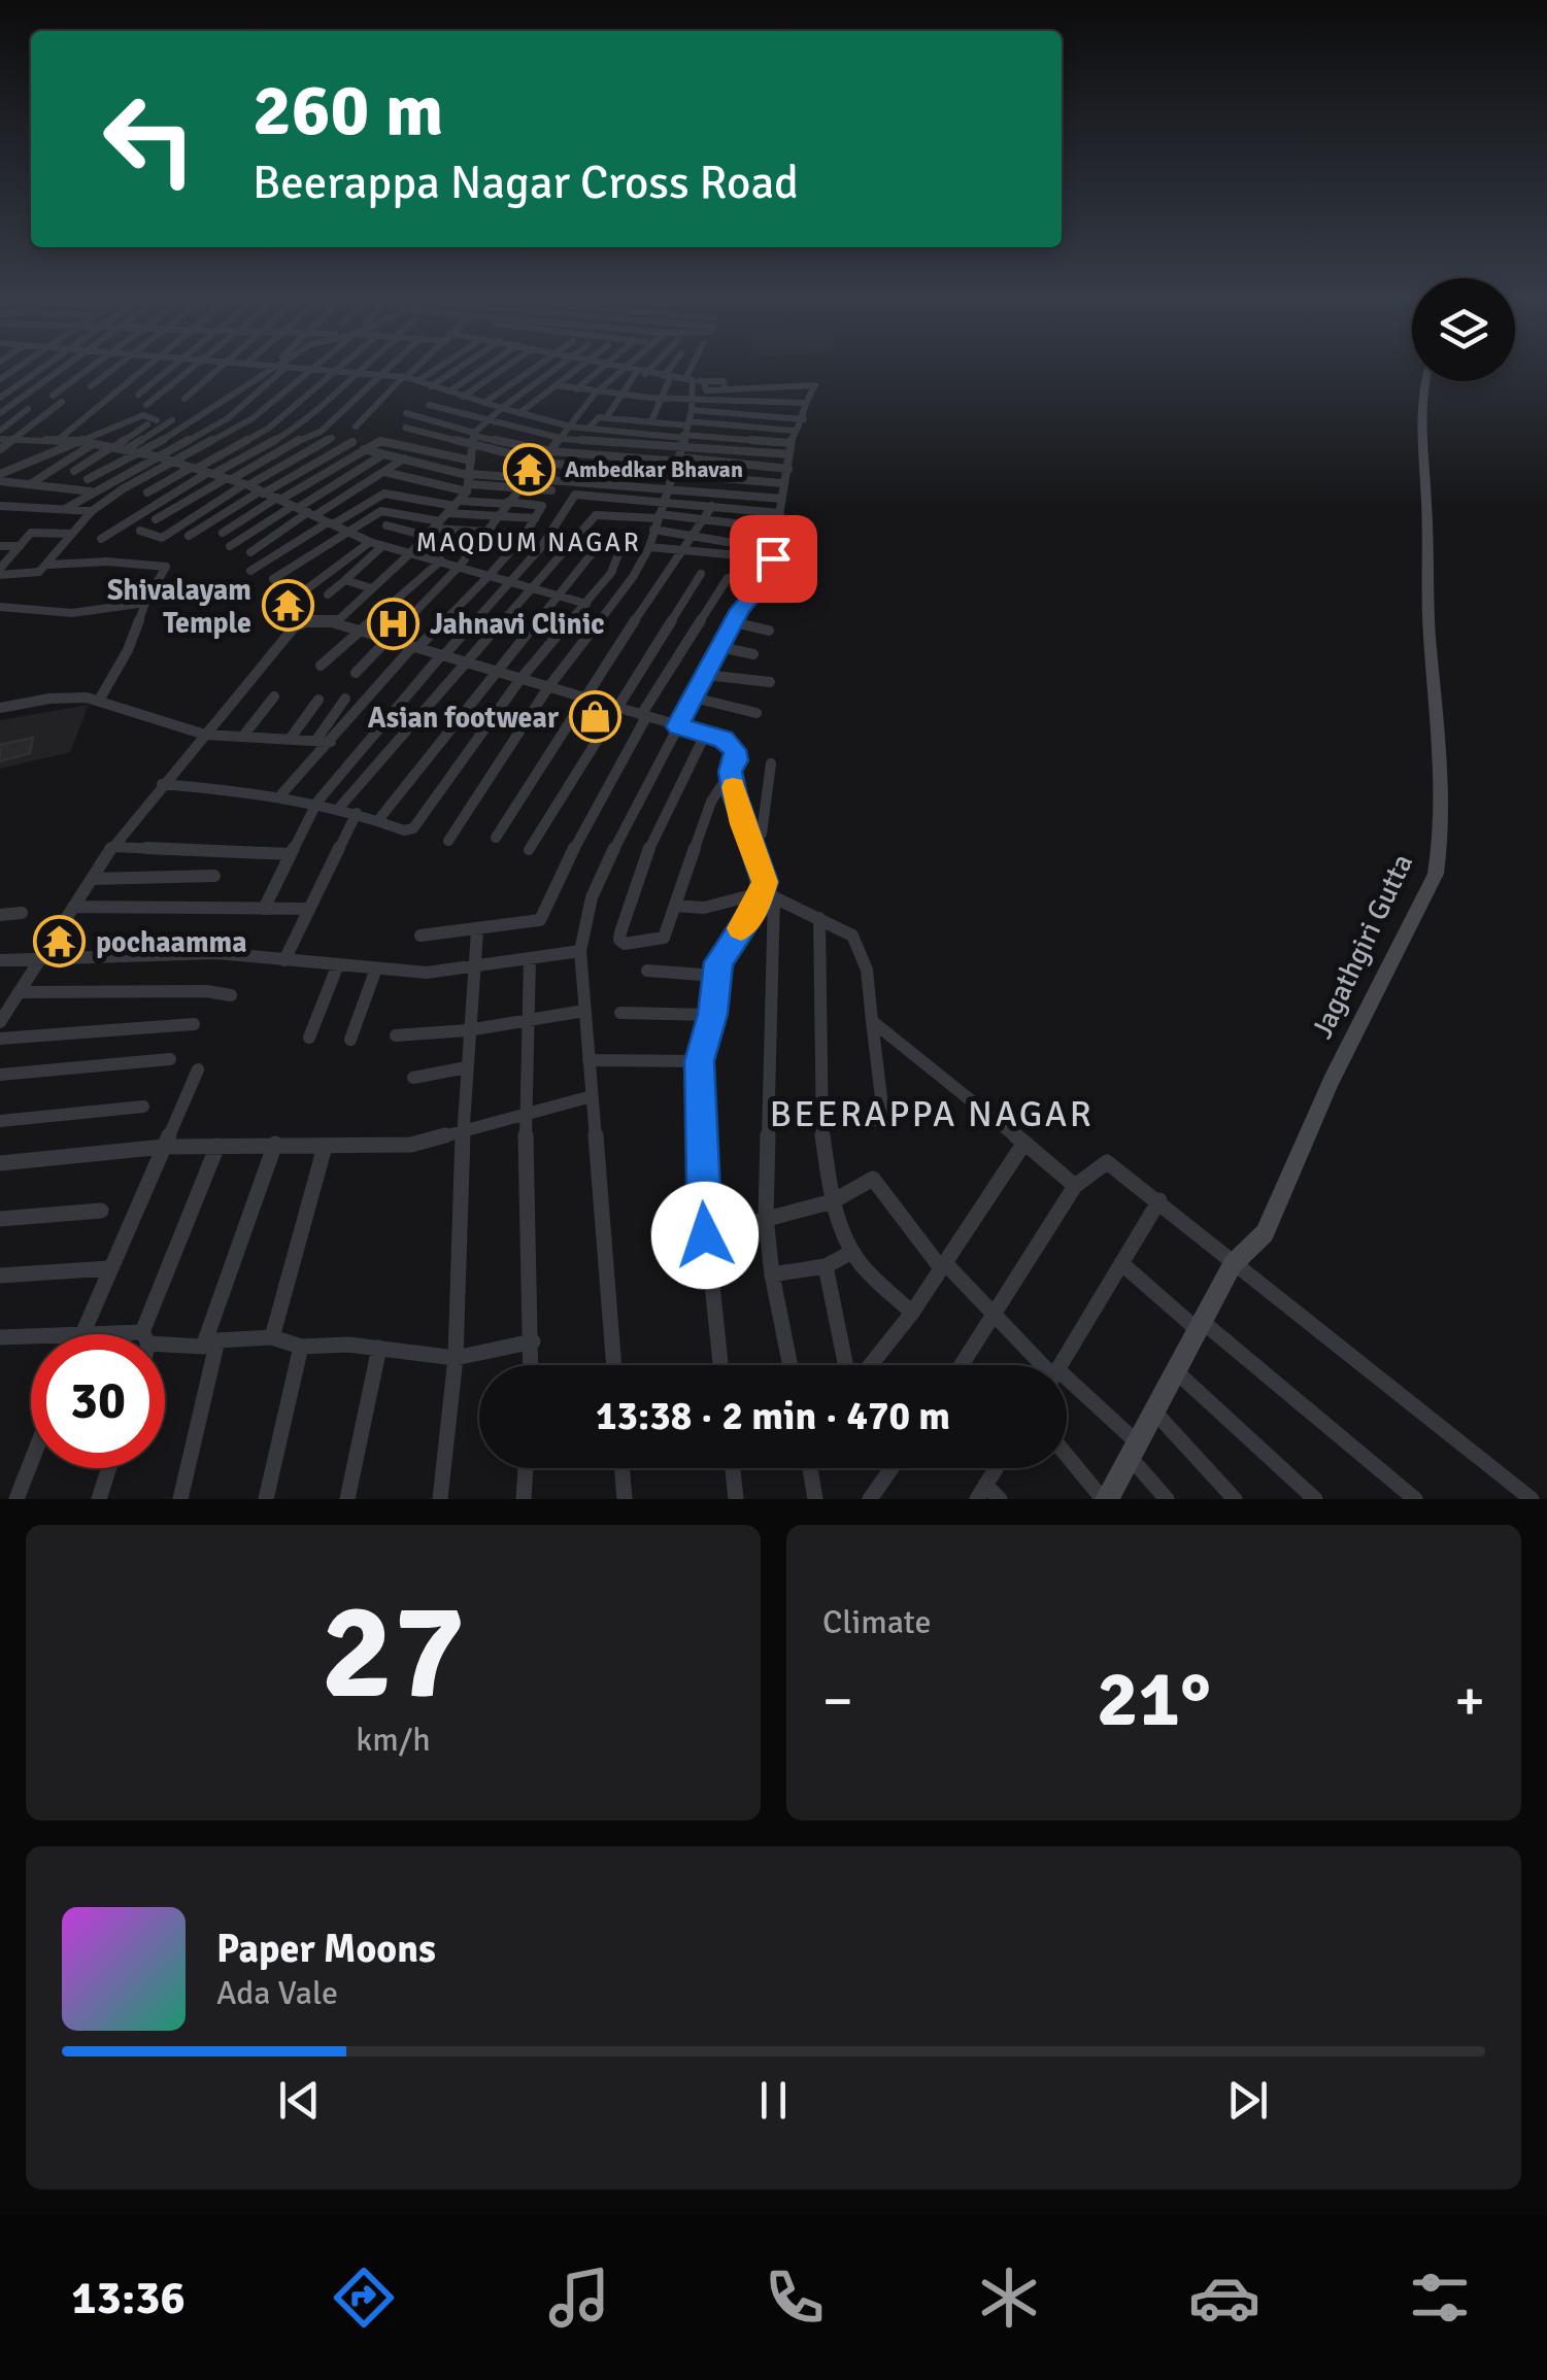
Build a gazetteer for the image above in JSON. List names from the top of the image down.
{
  "streets": {
    "street": ["Jagathgiri Gutta"]
  },
  "districts": ["MAQDUM NAGAR", "BEERAPPA NAGAR"],
  "places": {
    "temple": ["Ambedkar Bhavan", "Shivalayam Temple", "pochaamma"],
    "hospital": ["Jahnavi Clinic"],
    "shop": ["Asian footwear"]
  },
  "page": {
    "turn": ["260 m", "Beerappa Nagar Cross Road"],
    "limit": "30",
    "trip": "13:38 · 2 min · 470 m",
    "tile": [
      ["27", "km/h"],
      "Climate"
    ],
    "heat": ["−", "21°", "+"],
    "song": ["Paper Moons", "Ada Vale"],
    "tabs": "13:36"
  }
}
